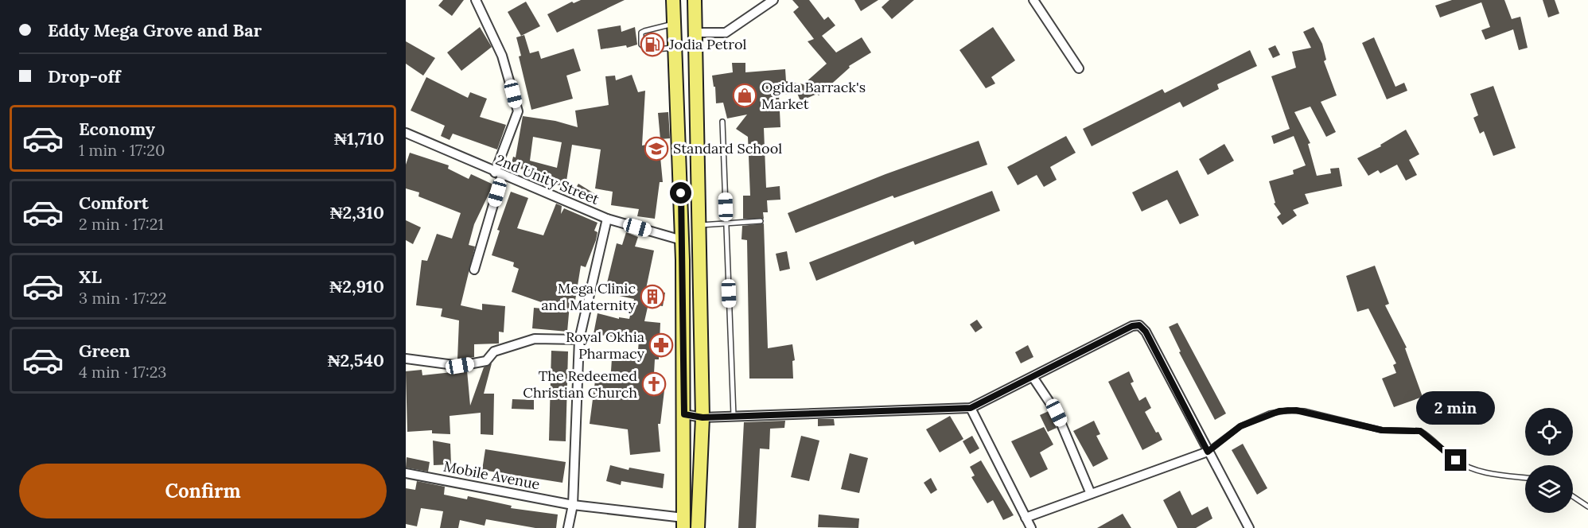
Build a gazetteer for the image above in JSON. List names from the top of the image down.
{
  "streets": {
    "street": ["2nd Unity Street", "Mobile Avenue"]
  },
  "places": {
    "fuel station": ["Jodia Petrol"],
    "shop": ["Ogida Barrack's Market"],
    "school or university": ["Standard School"],
    "building": ["Mega Clinic and Maternity"],
    "pharmacy": ["Royal Okhia Pharmacy"],
    "church": ["The Redeemed Christian Church"]
  },
  "page": {
    "banner": ["Eddy Mega Grove and Bar", "Drop-off"],
    "list": [
      {
        "name": "Economy",
        "note": "1 min · 17:20",
        "value": "₦1,710"
      },
      {
        "name": "Comfort",
        "note": "2 min · 17:21",
        "value": "₦2,310"
      },
      {
        "name": "XL",
        "note": "3 min · 17:22",
        "value": "₦2,910"
      },
      {
        "name": "Green",
        "note": "4 min · 17:23",
        "value": "₦2,540"
      }
    ],
    "bubble": "2 min",
    "buttons": "Confirm"
  }
}
